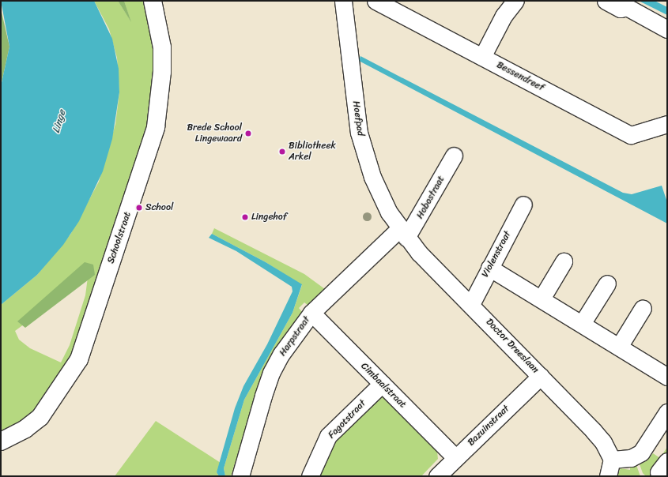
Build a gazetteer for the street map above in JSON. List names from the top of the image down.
{
  "streets": {
    "main road": ["Schoolstraat"],
    "street": [
      "Bessendreef",
      "Hoefpad",
      "Hobostraat",
      "Violenstraat",
      "Harpstraat",
      "Doctor Dreeslaan",
      "Cimbaalstraat",
      "Fagotstraat",
      "Bazuinstraat"
    ]
  },
  "crossings": [
    ["Hoefpad", "Hobostraat"],
    ["Hoefpad", "Harpstraat"],
    ["Hoefpad", "Doctor Dreeslaan"],
    ["Hobostraat", "Harpstraat"],
    ["Hobostraat", "Doctor Dreeslaan"],
    ["Violenstraat", "Doctor Dreeslaan"],
    ["Harpstraat", "Doctor Dreeslaan"],
    ["Harpstraat", "Cimbaalstraat"],
    ["Doctor Dreeslaan", "Bazuinstraat"],
    ["Cimbaalstraat", "Fagotstraat"],
    ["Cimbaalstraat", "Bazuinstraat"]
  ],
  "water": ["Linge"],
  "places": [
    "Brede School Lingewaard",
    "Bibliotheek Arkel",
    "School",
    "Lingehof"
  ]
}
